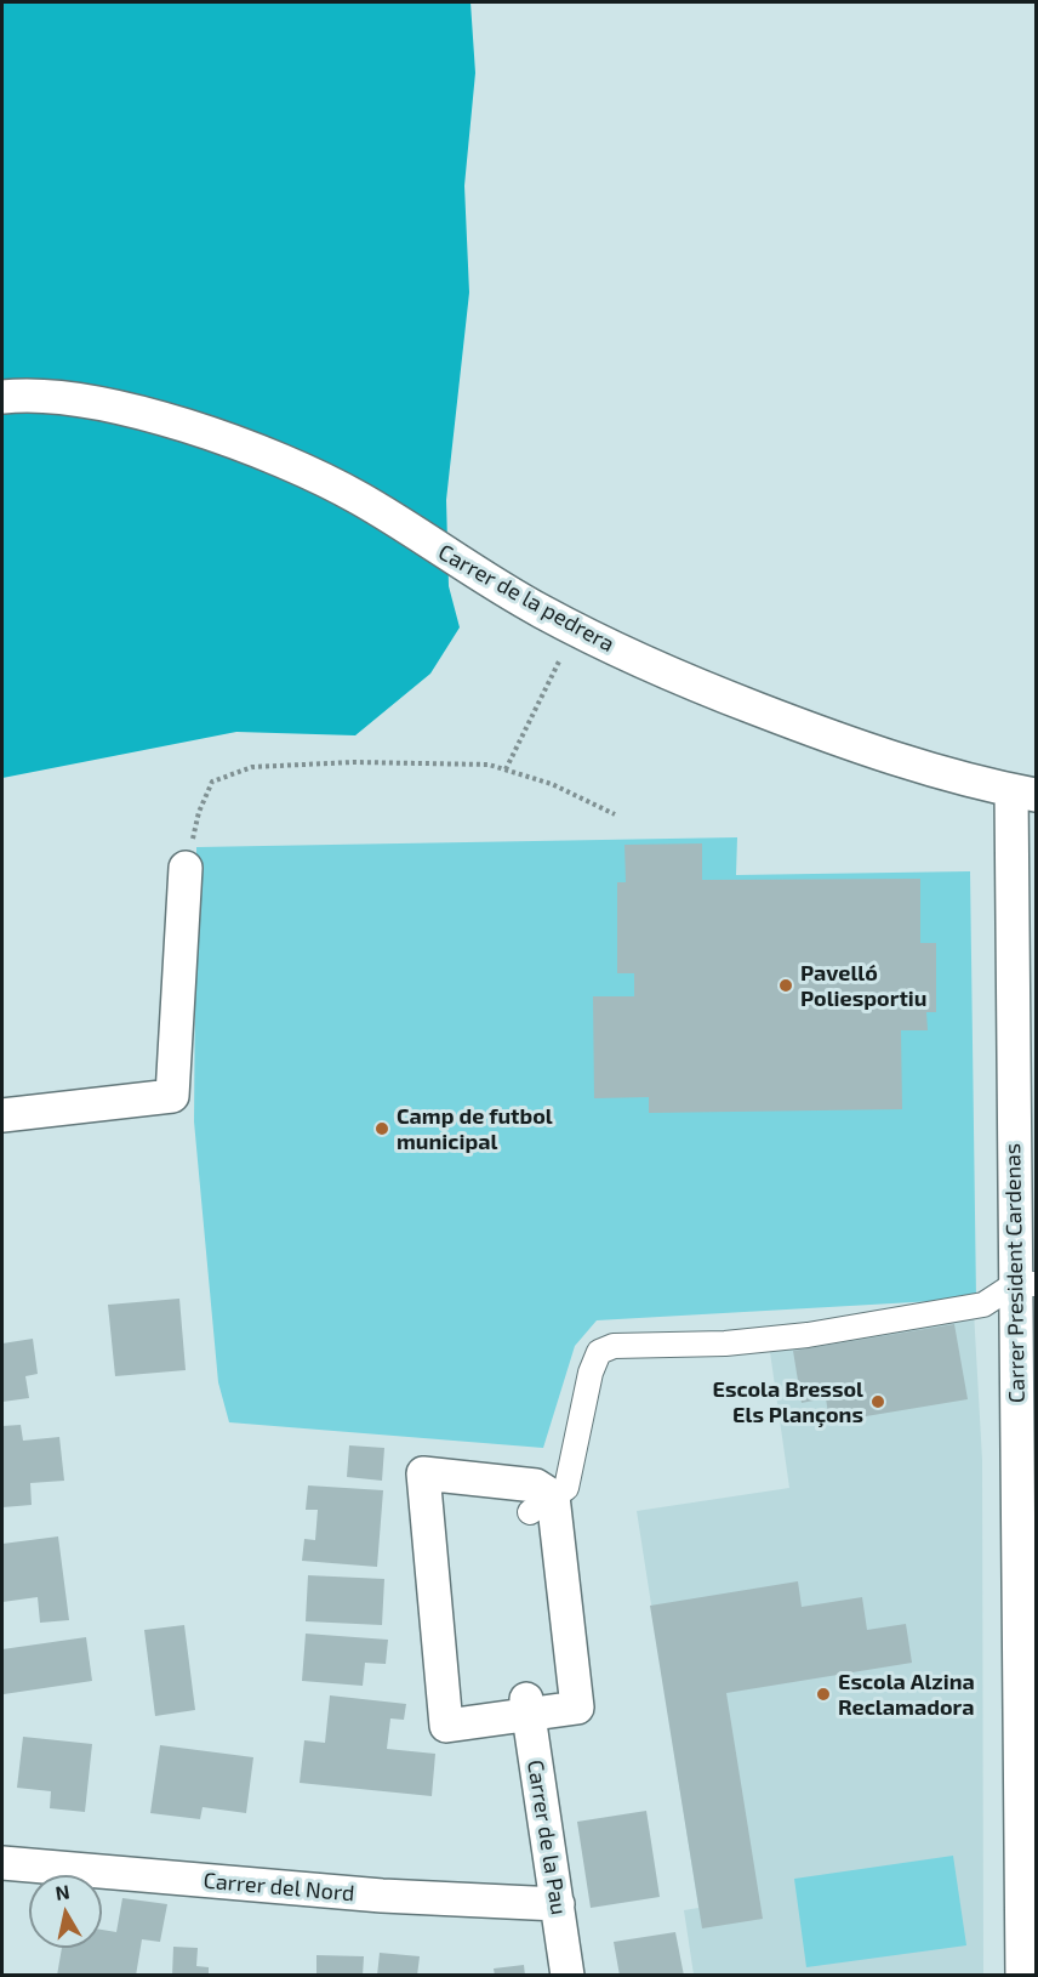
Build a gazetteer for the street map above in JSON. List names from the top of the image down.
{
  "streets": {
    "street": [
      "Carrer de la pedrera",
      "Carrer President Cardenas",
      "Carrer de la Pau",
      "Carrer del Nord"
    ]
  },
  "crossings": [
    ["Carrer de la pedrera", "Carrer President Cardenas"],
    ["Carrer de la Pau", "Carrer del Nord"]
  ],
  "places": [
    "Pavelló Poliesportiu",
    "Camp de futbol municipal",
    "Escola Bressol Els Plançons",
    "Escola Alzina Reclamadora"
  ],
  "north": "top"
}
